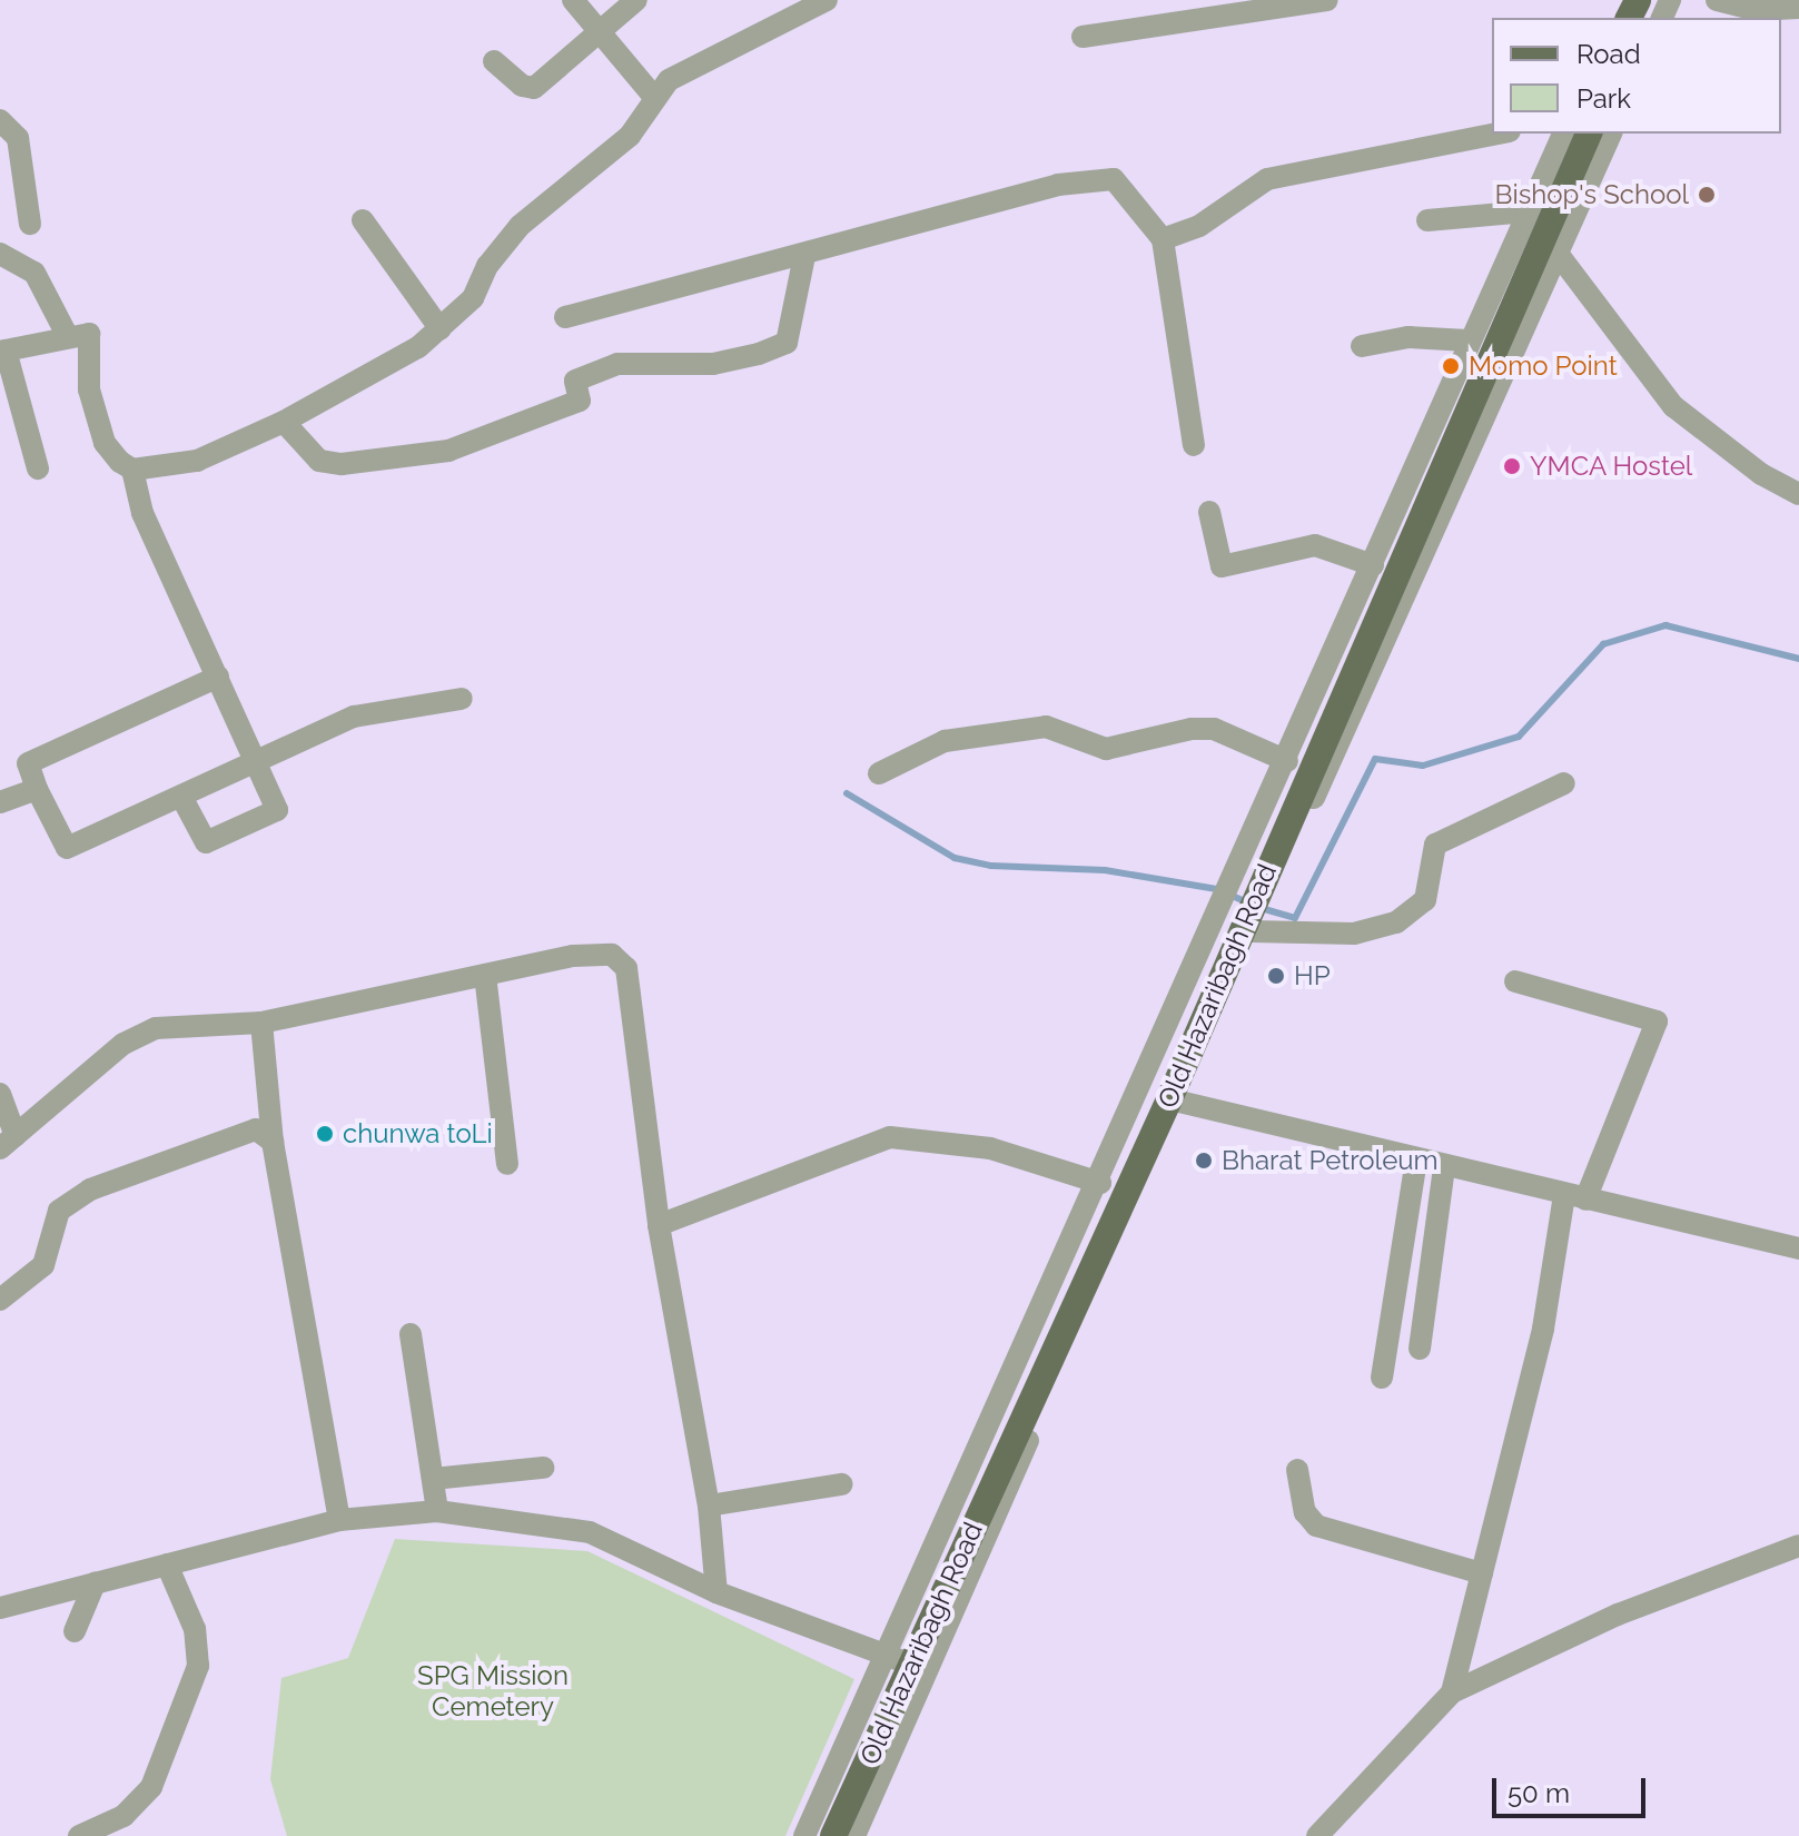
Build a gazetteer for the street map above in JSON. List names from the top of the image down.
{
  "streets": {
    "main road": ["Old Hazaribagh Road"]
  },
  "parks": ["SPG Mission Cemetery"],
  "places": [
    "Bishop's School",
    "Momo Point",
    "YMCA Hostel",
    "HP",
    "chunwa toLi",
    "Bharat Petroleum"
  ],
  "legend": ["Road", "Park"],
  "scale_bar": "50 m"
}
